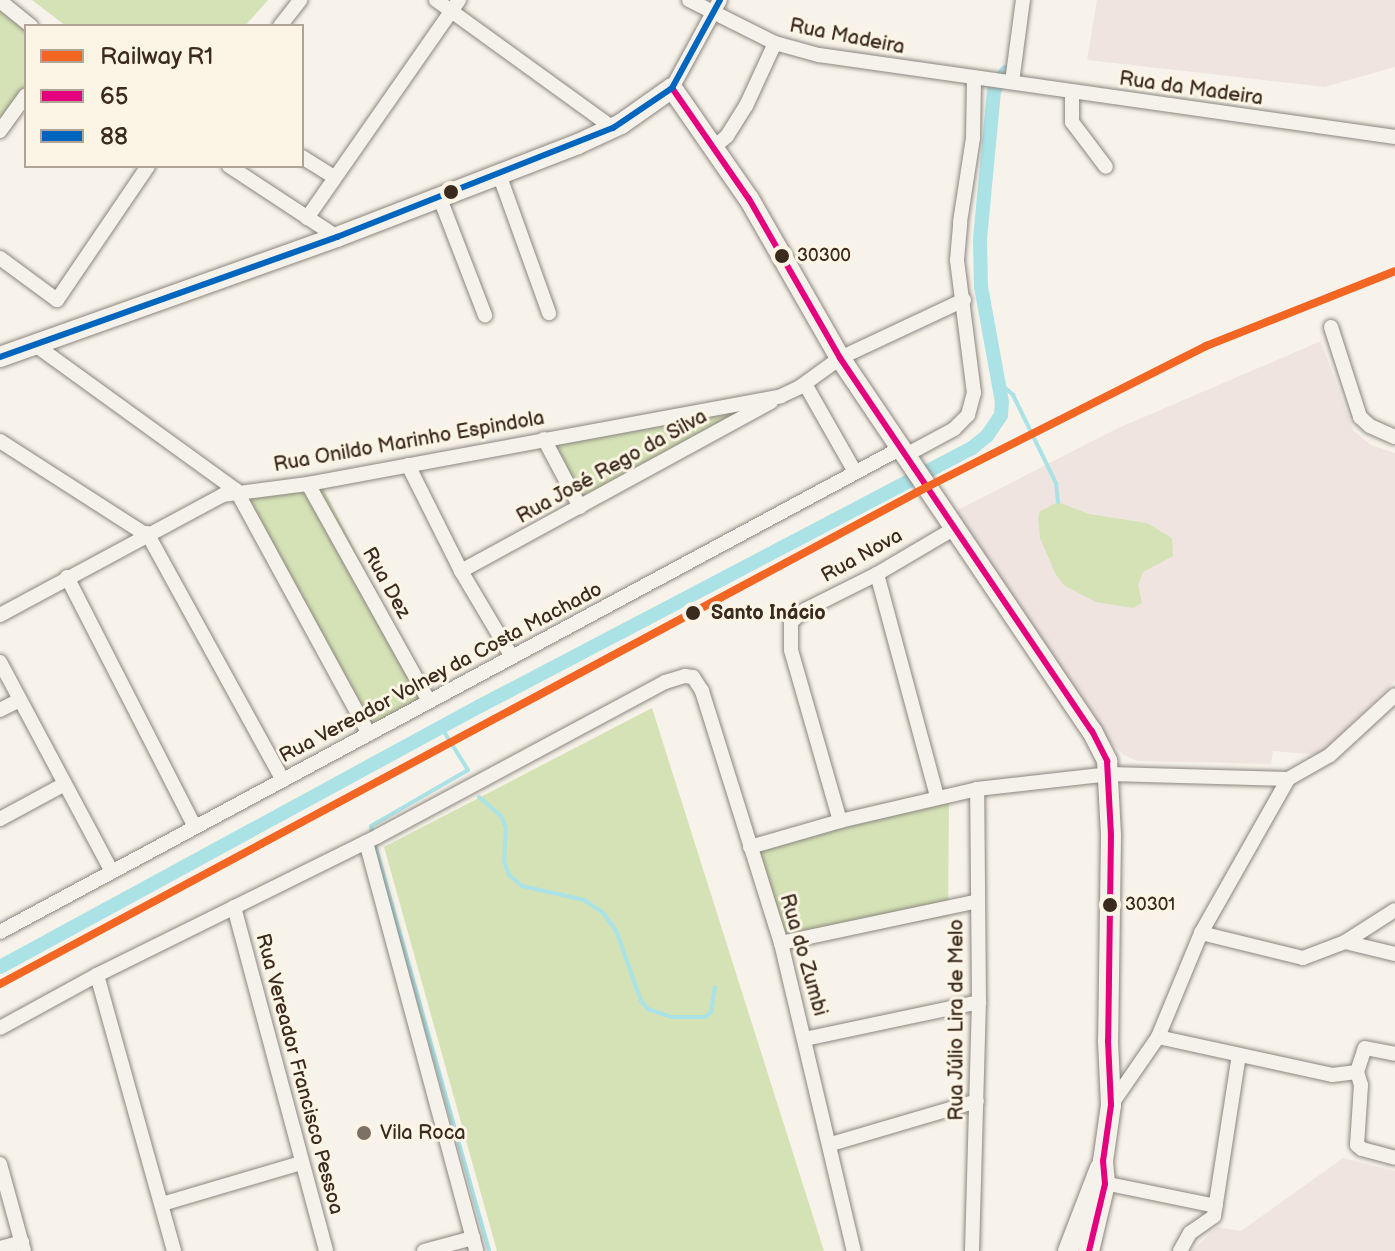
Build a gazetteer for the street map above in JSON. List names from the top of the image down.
{
  "streets": {
    "street": [
      "Rua Madeira",
      "Rua da Madeira",
      "Rua Onildo Marinho Espindola",
      "Rua José Rego da Silva",
      "Rua Nova",
      "Rua Dez",
      "Rua Vereador Volney da Costa Machado",
      "Rua do Zumbi",
      "Rua Júlio Lira de Melo",
      "Rua Vereador Francisco Pessoa"
    ]
  },
  "crossings": [
    ["Rua Madeira", "Rua da Madeira"],
    ["Rua Madeira", "Rua Vereador Volney da Costa Machado"],
    ["Rua da Madeira", "Rua Vereador Volney da Costa Machado"],
    ["Rua Onildo Marinho Espindola", "Rua José Rego da Silva"],
    ["Rua Onildo Marinho Espindola", "Rua Dez"],
    ["Rua Onildo Marinho Espindola", "Rua Vereador Volney da Costa Machado"],
    ["Rua Dez", "Rua Vereador Volney da Costa Machado"]
  ],
  "places": [
    "30300",
    "Santo Inácio",
    "30301",
    "Vila Roca"
  ],
  "lines": ["transit line 88", "transit line 65", "rail line R1"],
  "legend": ["Railway R1", "65", "88"]
}
